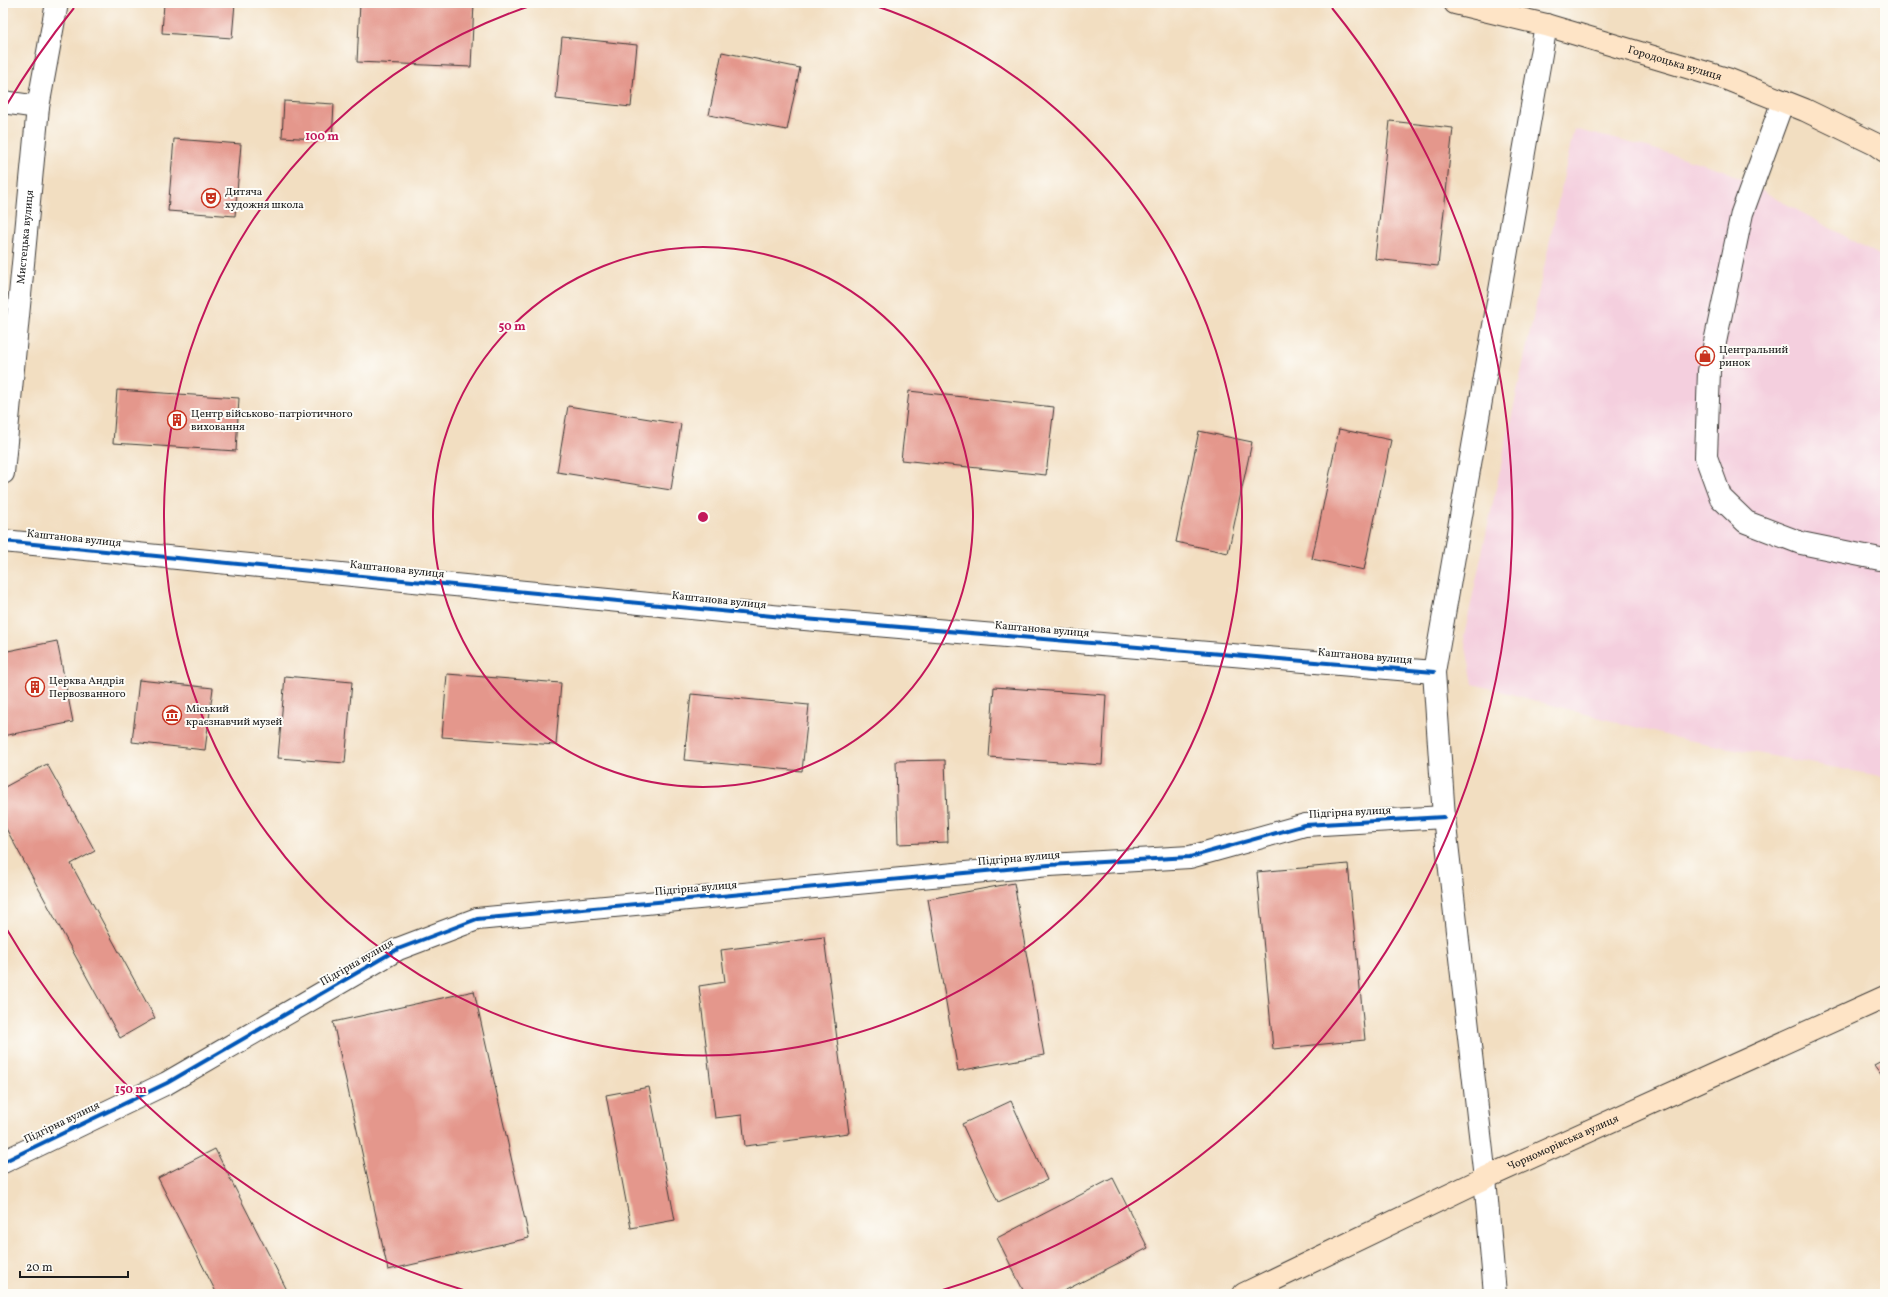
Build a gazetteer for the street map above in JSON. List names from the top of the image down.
{
  "streets": {
    "street": [
      "Городоцька вулиця",
      "Мистецька вулиця",
      "Каштанова вулиця",
      "Підгірна вулиця",
      "Чорноморівська вулиця"
    ]
  },
  "places": {
    "theatre": ["Дитяча художня школа"],
    "shop": ["Центральний ринок"],
    "building": ["Центр військово-патріотичного виховання", "Церква Андрія Первозванного"],
    "museum": ["Міський краєзнавчий музей"]
  },
  "scale_bar": "20 m",
  "rings": ["100 m", "50 m", "150 m"]
}
